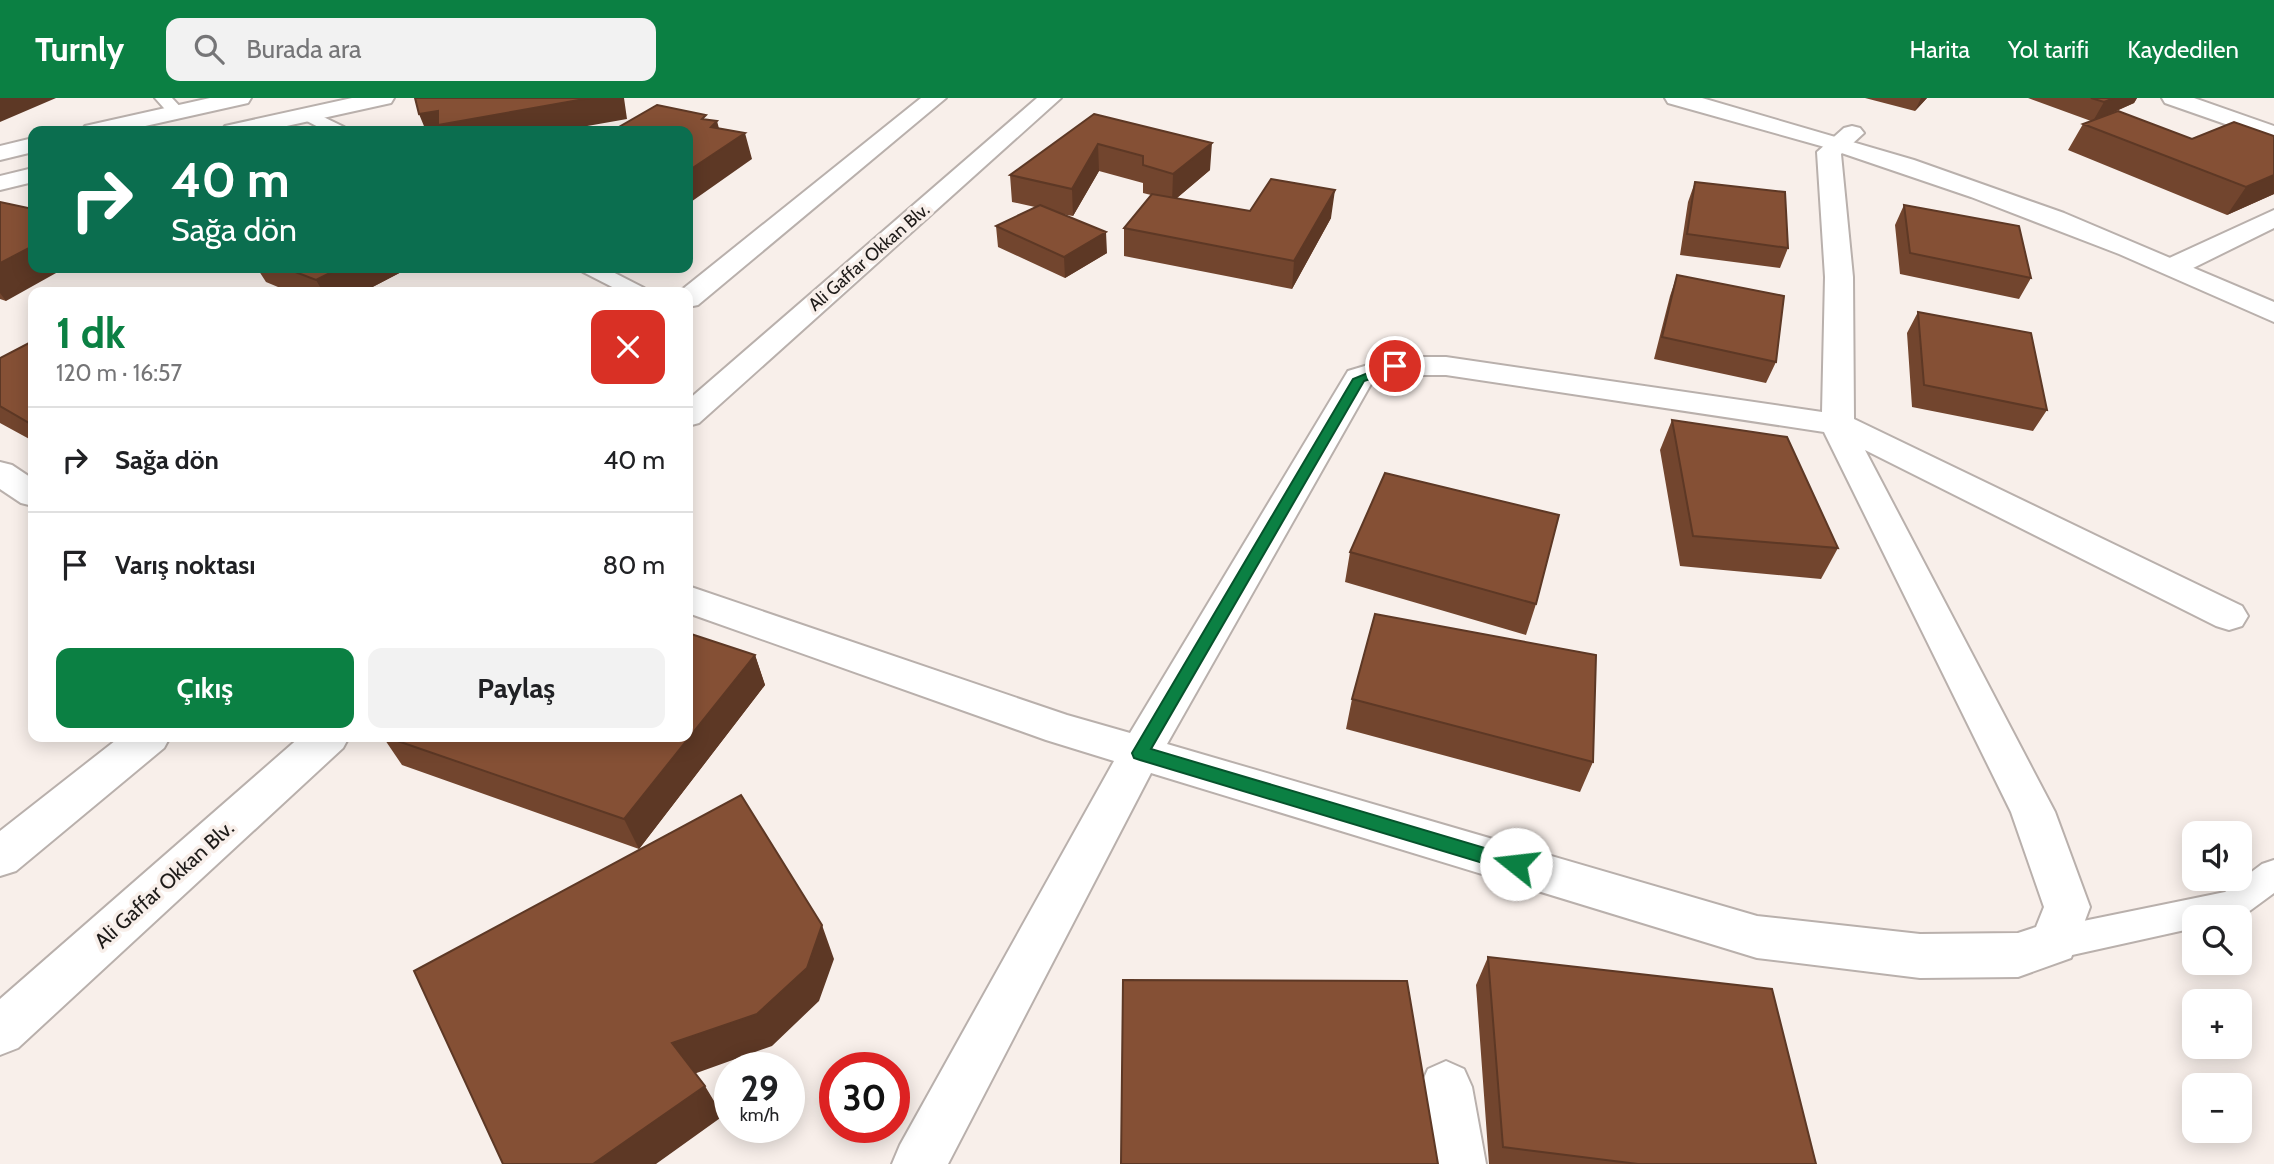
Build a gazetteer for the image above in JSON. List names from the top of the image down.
{
  "streets": {
    "street": ["Ali Gaffar Okkan Blv."]
  },
  "page": {
    "header": "Turnly",
    "search": "Burada ara",
    "nav": ["Harita", "Yol tarifi", "Kaydedilen"],
    "turn": ["40 m", "Sağa dön"],
    "heading": ["1 dk", "120 m · 16:57"],
    "list": [
      {
        "name": "Sağa dön",
        "value": "40 m"
      },
      {
        "name": "Varış noktası",
        "value": "80 m"
      }
    ],
    "buttons": ["Çıkış", "Paylaş"],
    "map_buttons": ["+", "−"],
    "speed": "29 km/h",
    "limit": "30"
  }
}
